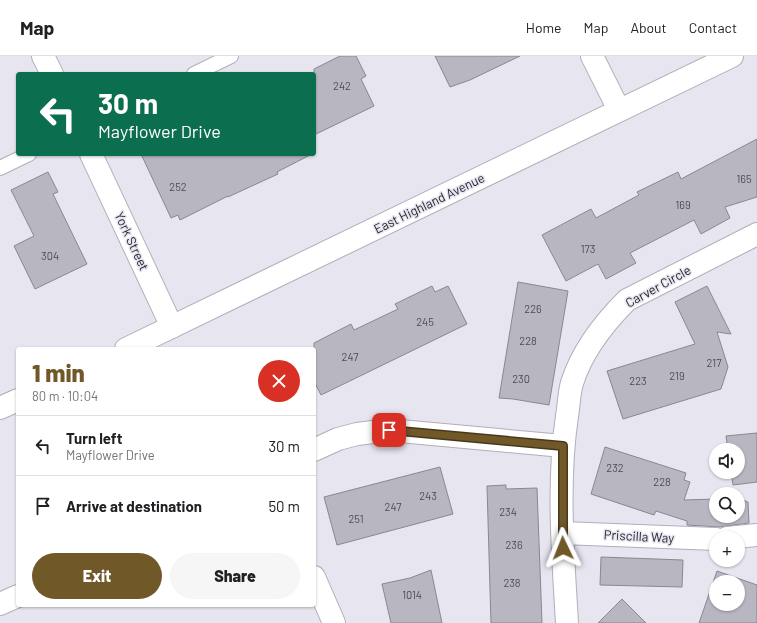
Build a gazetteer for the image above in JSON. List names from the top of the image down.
{
  "streets": {
    "street": [
      "East Highland Avenue",
      "York Street",
      "Carver Circle",
      "Priscilla Way"
    ]
  },
  "crossings": [
    ["East Highland Avenue", "York Street"],
    ["Carver Circle", "Priscilla Way"]
  ],
  "house_numbers": [
    "242",
    "165",
    "252",
    "169",
    "173",
    "304",
    "226",
    "245",
    "228",
    "247",
    "217",
    "219",
    "230",
    "223",
    "232",
    "228",
    "243",
    "247",
    "234",
    "251",
    "236",
    "238",
    "1014"
  ],
  "page": {
    "header": "Map",
    "nav": [
      "Home",
      "Map",
      "About",
      "Contact"
    ],
    "turn": ["30 m", "Mayflower Drive"],
    "heading": ["1 min", "80 m · 10:04"],
    "list": [
      {
        "name": "Turn left",
        "note": "Mayflower Drive",
        "value": "30 m"
      },
      {
        "name": "Arrive at destination",
        "value": "50 m"
      }
    ],
    "map_buttons": ["+", "−"],
    "buttons": ["Exit", "Share"]
  }
}
